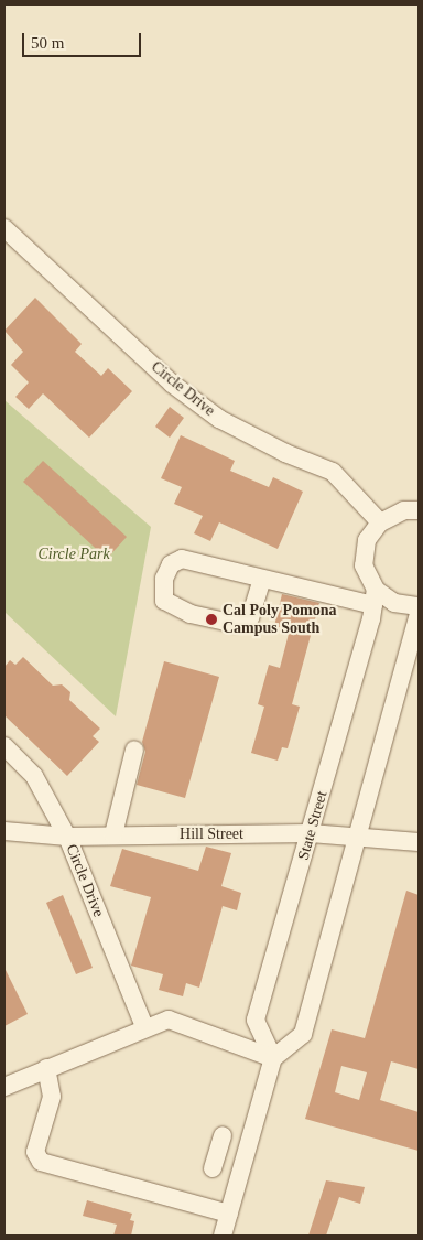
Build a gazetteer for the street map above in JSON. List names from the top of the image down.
{
  "streets": {
    "street": ["Circle Drive", "State Street", "Hill Street"]
  },
  "crossings": [
    ["Circle Drive", "Hill Street"],
    ["State Street", "Hill Street"]
  ],
  "parks": ["Circle Park"],
  "places": ["Cal Poly Pomona Campus South"],
  "scale_bar": "50 m"
}
